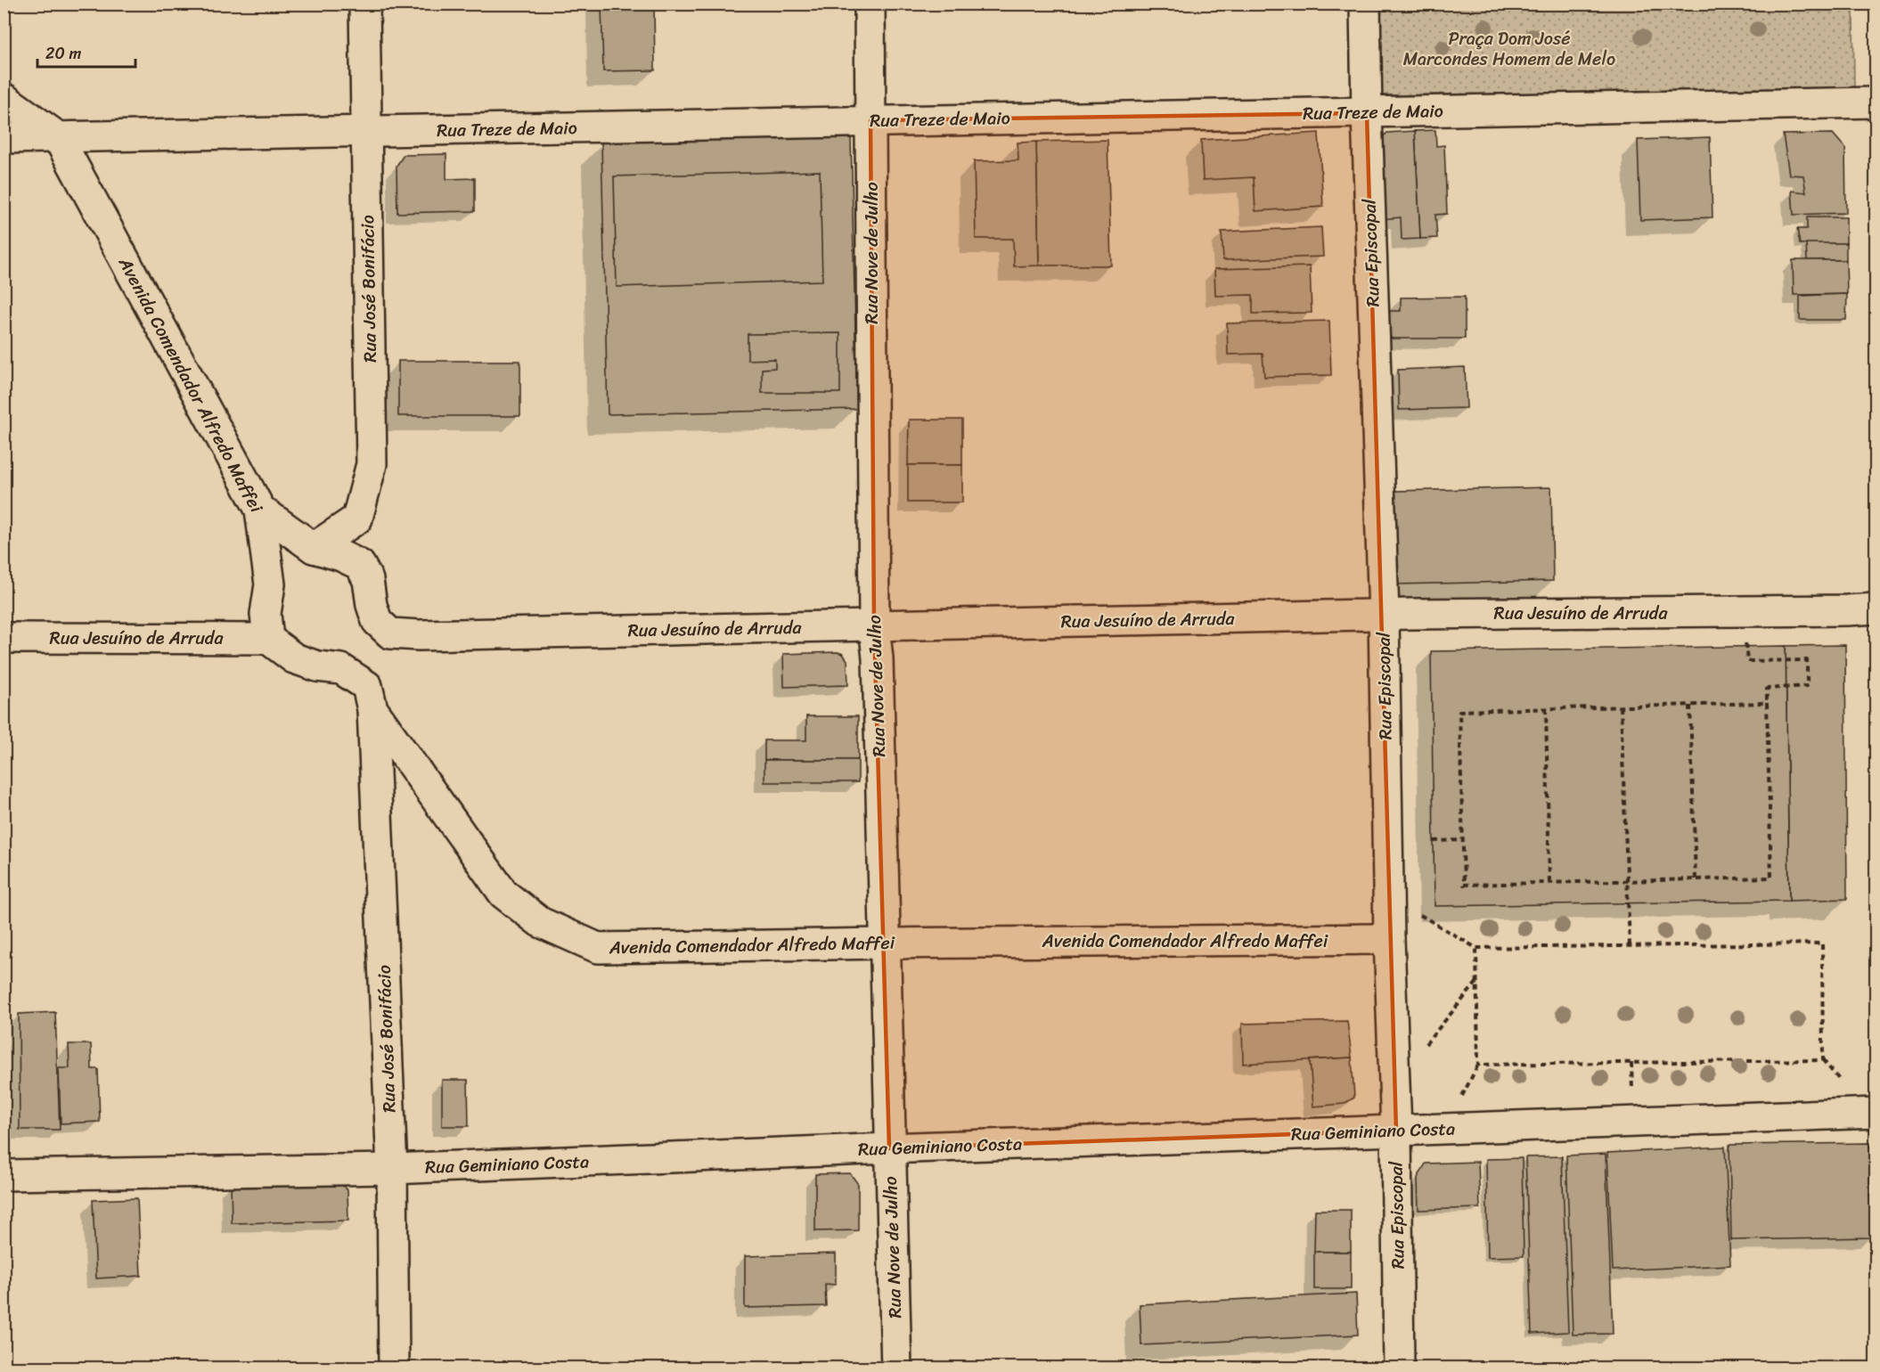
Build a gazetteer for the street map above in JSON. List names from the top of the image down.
{
  "streets": {
    "main road": [
      "Rua Treze de Maio",
      "Rua Nove de Julho",
      "Rua Episcopal",
      "Rua José Bonifácio",
      "Avenida Comendador Alfredo Maffei",
      "Rua Jesuíno de Arruda",
      "Rua Geminiano Costa"
    ]
  },
  "crossings": [
    ["Rua Treze de Maio", "Rua Nove de Julho"],
    ["Rua Treze de Maio", "Rua Episcopal"],
    ["Rua Treze de Maio", "Rua José Bonifácio"],
    ["Rua Treze de Maio", "Avenida Comendador Alfredo Maffei"],
    ["Rua Nove de Julho", "Avenida Comendador Alfredo Maffei"],
    ["Rua Nove de Julho", "Rua Jesuíno de Arruda"],
    ["Rua Nove de Julho", "Rua Geminiano Costa"],
    ["Rua Episcopal", "Avenida Comendador Alfredo Maffei"],
    ["Rua Episcopal", "Rua Jesuíno de Arruda"],
    ["Rua Episcopal", "Rua Geminiano Costa"],
    ["Rua José Bonifácio", "Avenida Comendador Alfredo Maffei"],
    ["Rua José Bonifácio", "Rua Jesuíno de Arruda"],
    ["Rua José Bonifácio", "Rua Geminiano Costa"],
    ["Avenida Comendador Alfredo Maffei", "Rua Jesuíno de Arruda"]
  ],
  "parks": ["Praça Dom José Marcondes Homem de Melo"],
  "scale_bar": "20 m"
}
